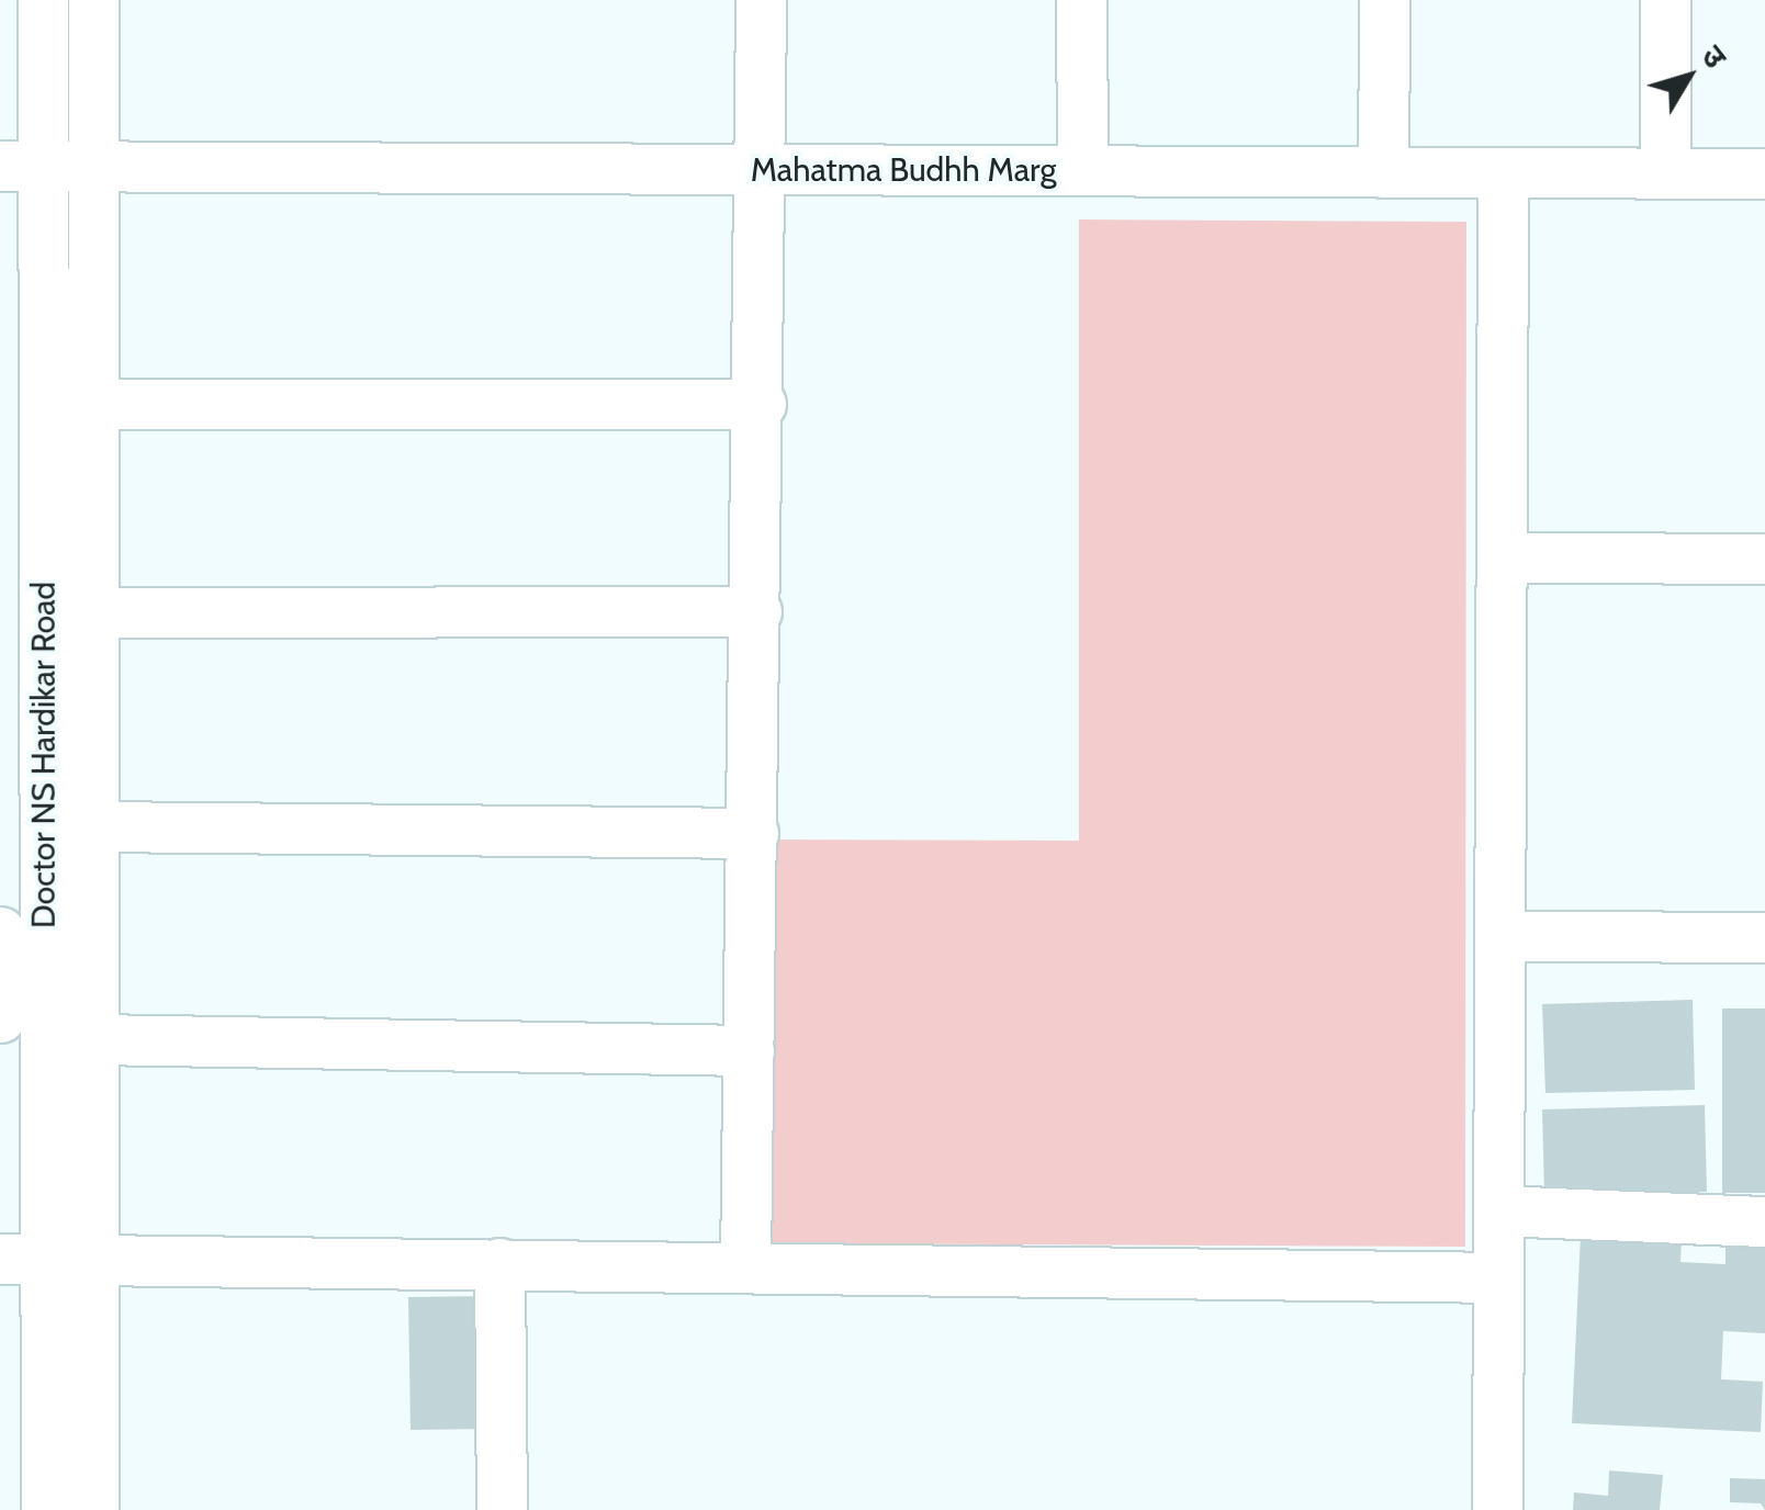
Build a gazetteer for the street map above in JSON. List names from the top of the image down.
{
  "streets": {
    "street": ["Mahatma Budhh Marg", "Doctor NS Hardikar Road"]
  },
  "crossings": [
    ["Mahatma Budhh Marg", "Doctor NS Hardikar Road"]
  ],
  "north": "top right"
}
